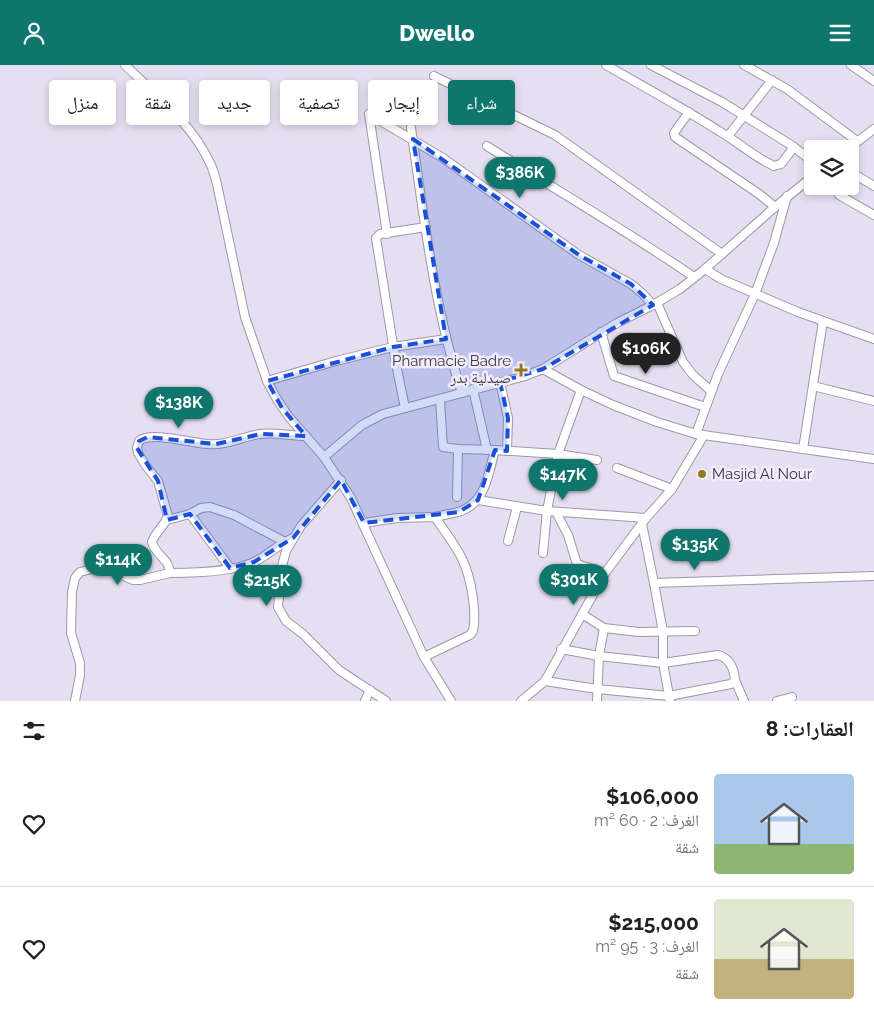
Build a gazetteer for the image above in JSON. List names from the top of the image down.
{
  "places": {
    "health": ["Pharmacie Badre صيدلية بدر"],
    "other": ["Masjid Al Nour"]
  },
  "page": {
    "header": "Dwello",
    "chip": [
      "شراء",
      "إيجار",
      "تصفية",
      "جديد",
      "شقة",
      "منزل"
    ],
    "price": [
      "$386K",
      "$106K",
      "$138K",
      "$147K",
      "$135K",
      "$114K",
      "$301K",
      "$215K"
    ],
    "heading": "العقارات: 8",
    "list": [
      {
        "name": "$106,000",
        "note": "الغرف: 2 · 60 m² · شقة"
      },
      {
        "name": "$215,000",
        "note": "الغرف: 3 · 95 m² · شقة"
      }
    ]
  }
}
